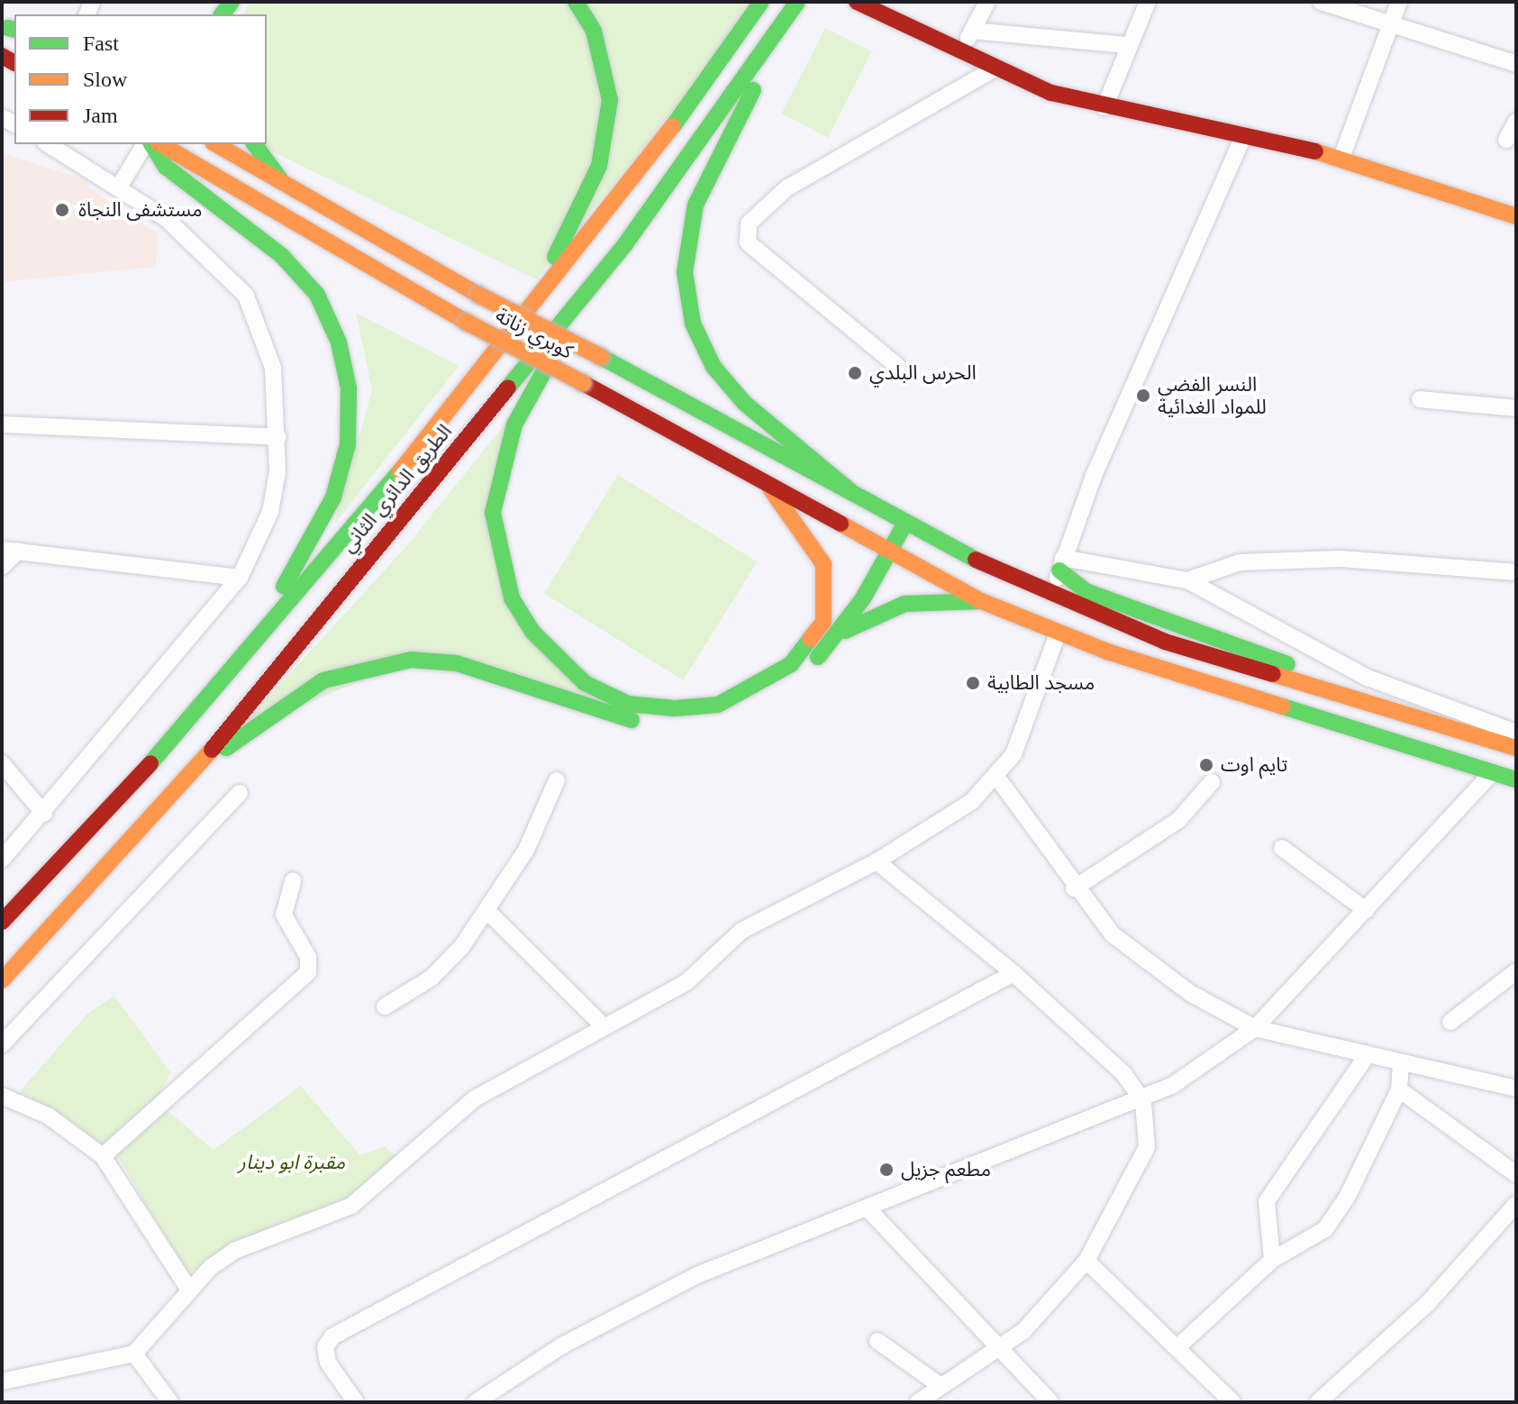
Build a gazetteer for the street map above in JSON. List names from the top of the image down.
{
  "streets": {
    "main road": ["كوبري زناتة", "الطريق الدائري الثاني"]
  },
  "parks": ["مقبرة ابو دينار"],
  "places": [
    "مستشفى النجاة",
    "الحرس البلدي",
    "النسر الفضي للمواد الغدائية",
    "مسجد الطابية",
    "تايم اوت",
    "مطعم جزيل"
  ],
  "legend": ["Fast", "Slow", "Jam"]
}
